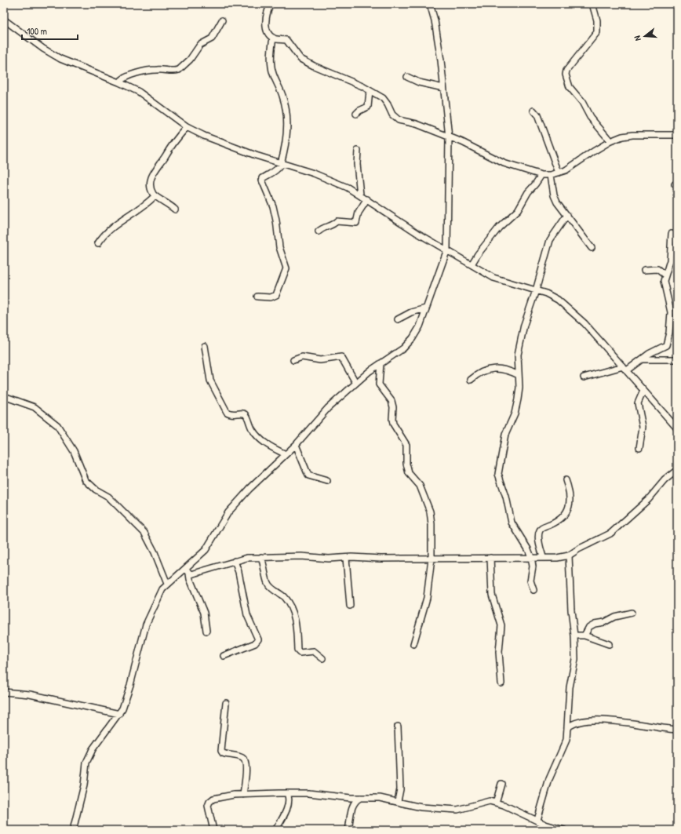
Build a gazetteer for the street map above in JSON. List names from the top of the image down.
{
  "scale_bar": "100 m",
  "north": "left"
}
